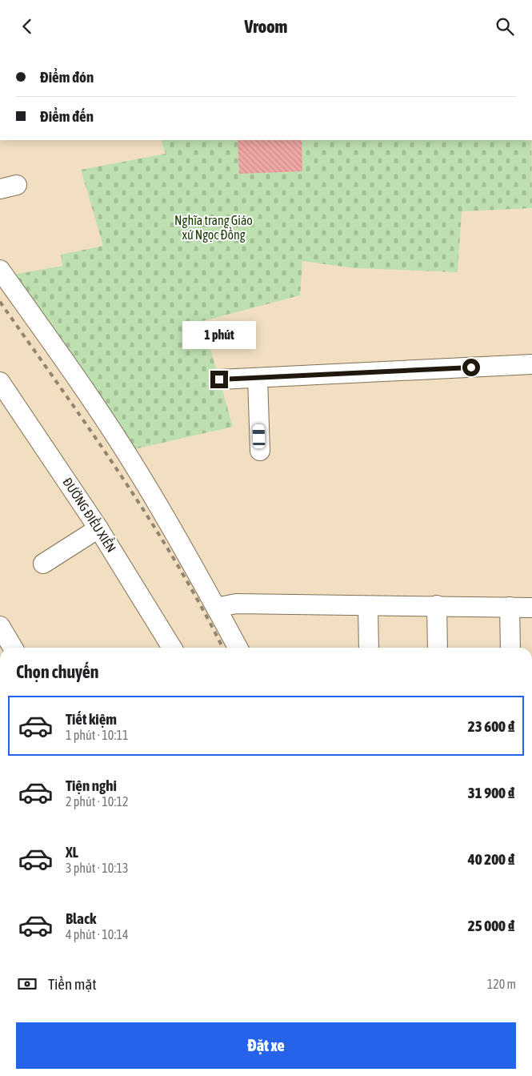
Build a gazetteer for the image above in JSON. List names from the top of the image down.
{
  "streets": {
    "street": ["ĐƯỜNG ĐIỀU XIỂN"]
  },
  "parks": ["Nghĩa trang Giáo xứ Ngọc Đồng"],
  "page": {
    "header": "Vroom",
    "banner": ["Điểm đón", "Điểm đến"],
    "bubble": "1 phút",
    "heading": "Chọn chuyến",
    "list": [
      {
        "name": "Tiết kiệm",
        "note": "1 phút · 10:11",
        "value": "23 600 ₫"
      },
      {
        "name": "Tiện nghi",
        "note": "2 phút · 10:12",
        "value": "31 900 ₫"
      },
      {
        "name": "XL",
        "note": "3 phút · 10:13",
        "value": "40 200 ₫"
      },
      {
        "name": "Black",
        "note": "4 phút · 10:14",
        "value": "25 000 ₫"
      }
    ],
    "pay": ["Tiền mặt", "120 m"],
    "buttons": "Đặt xe"
  }
}
